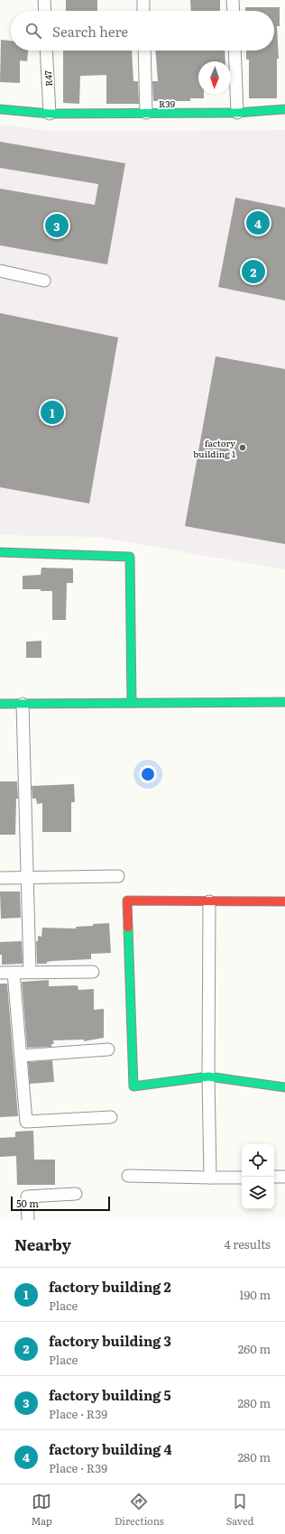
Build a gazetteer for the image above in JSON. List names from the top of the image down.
{
  "streets": {
    "street": ["R47", "R39"]
  },
  "crossings": [
    ["R47", "R39"]
  ],
  "places": ["factory building 1"],
  "scale_bar": "50 m",
  "north": "bottom",
  "page": {
    "search": "Search here",
    "pins": [
      "4",
      "3",
      "2",
      "1"
    ],
    "scale": "50 m",
    "heading": ["Nearby", "4 results"],
    "list": [
      {
        "mark": "1",
        "name": "factory building 2",
        "note": "Place",
        "value": "190 m"
      },
      {
        "mark": "2",
        "name": "factory building 3",
        "note": "Place",
        "value": "260 m"
      },
      {
        "mark": "3",
        "name": "factory building 5",
        "note": "Place · R39",
        "value": "280 m"
      },
      {
        "mark": "4",
        "name": "factory building 4",
        "note": "Place · R39",
        "value": "280 m"
      }
    ],
    "nav": ["Map", "Directions", "Saved"]
  }
}
